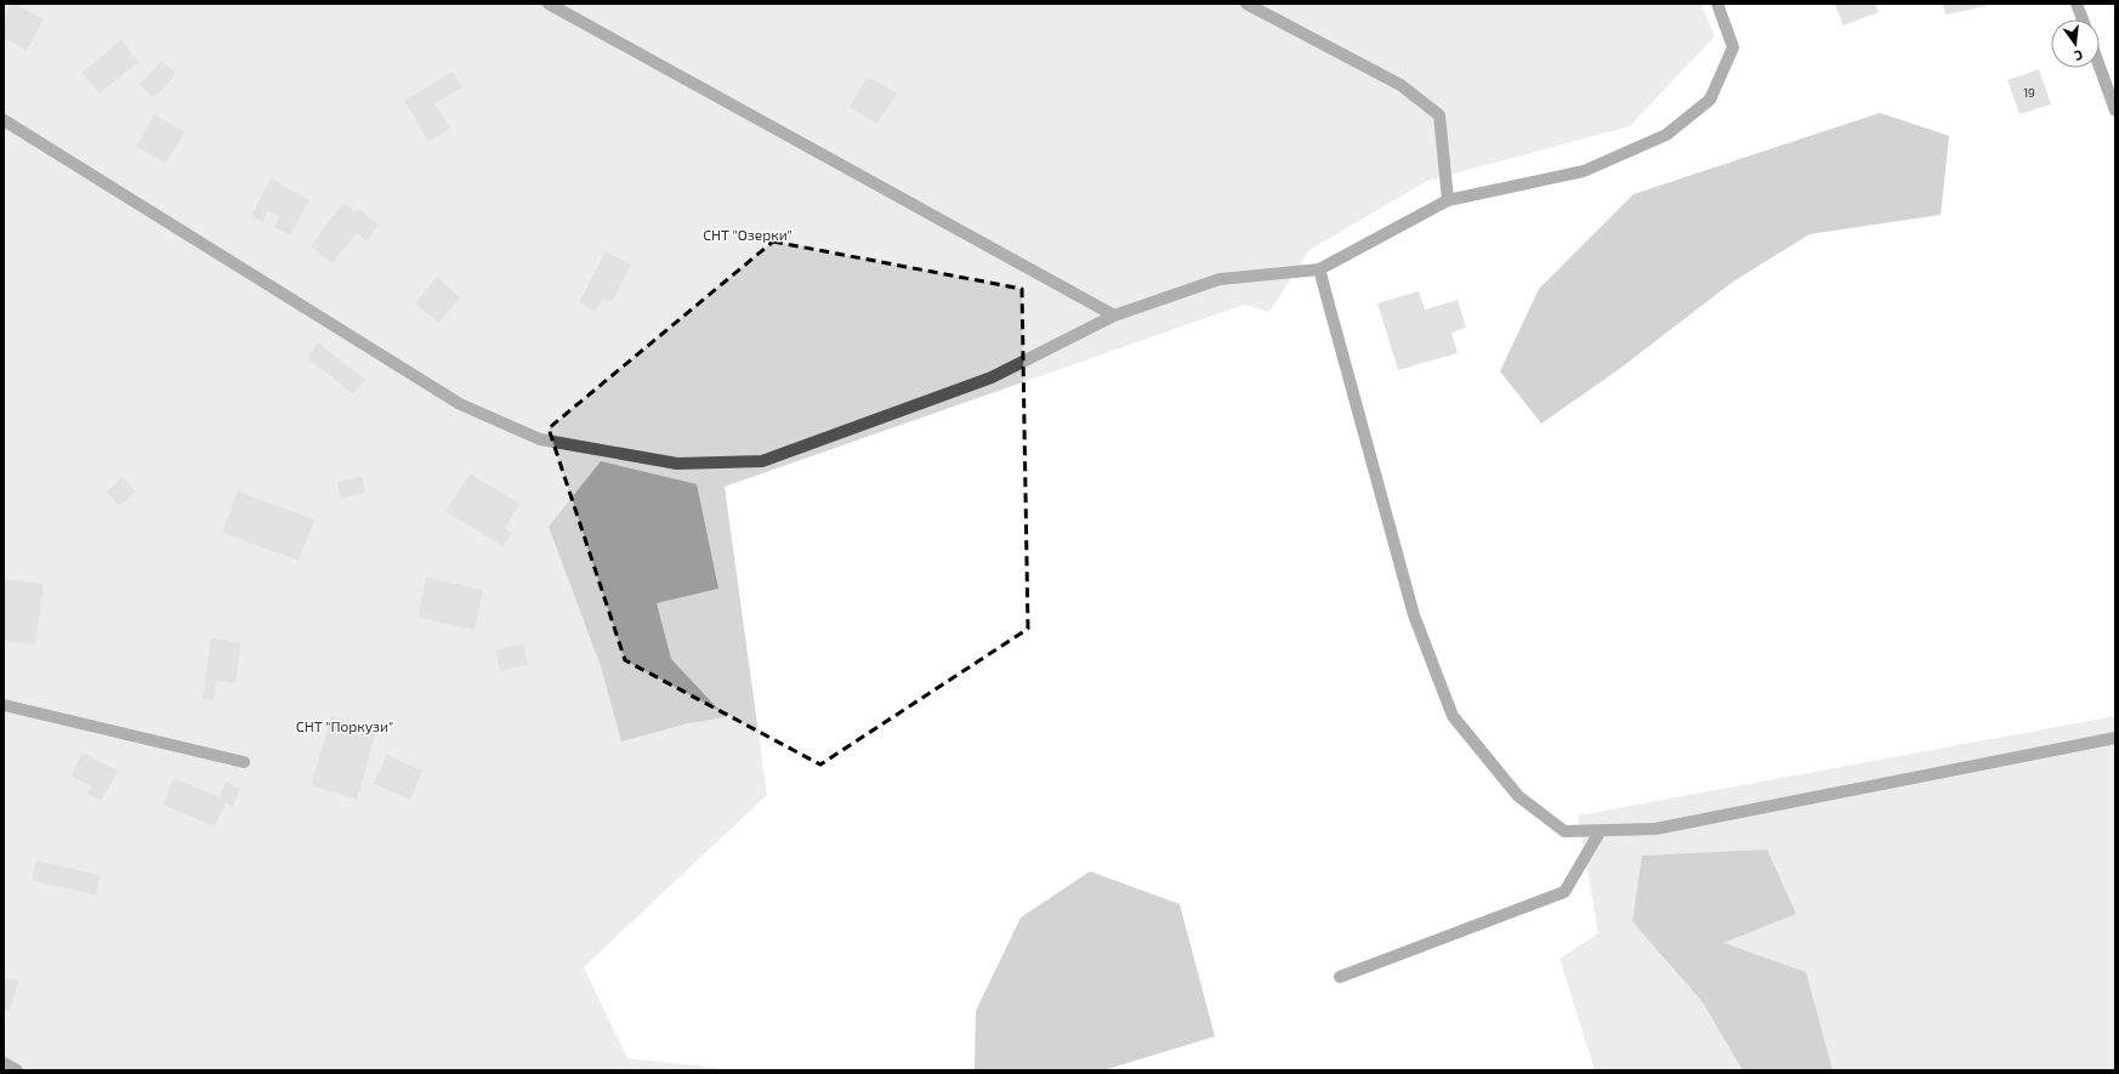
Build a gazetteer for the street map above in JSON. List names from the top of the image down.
{
  "parks": ["СНТ \"Озерки\"", "СНТ \"Поркузи\""],
  "house_numbers": ["19"],
  "north": "bottom"
}
